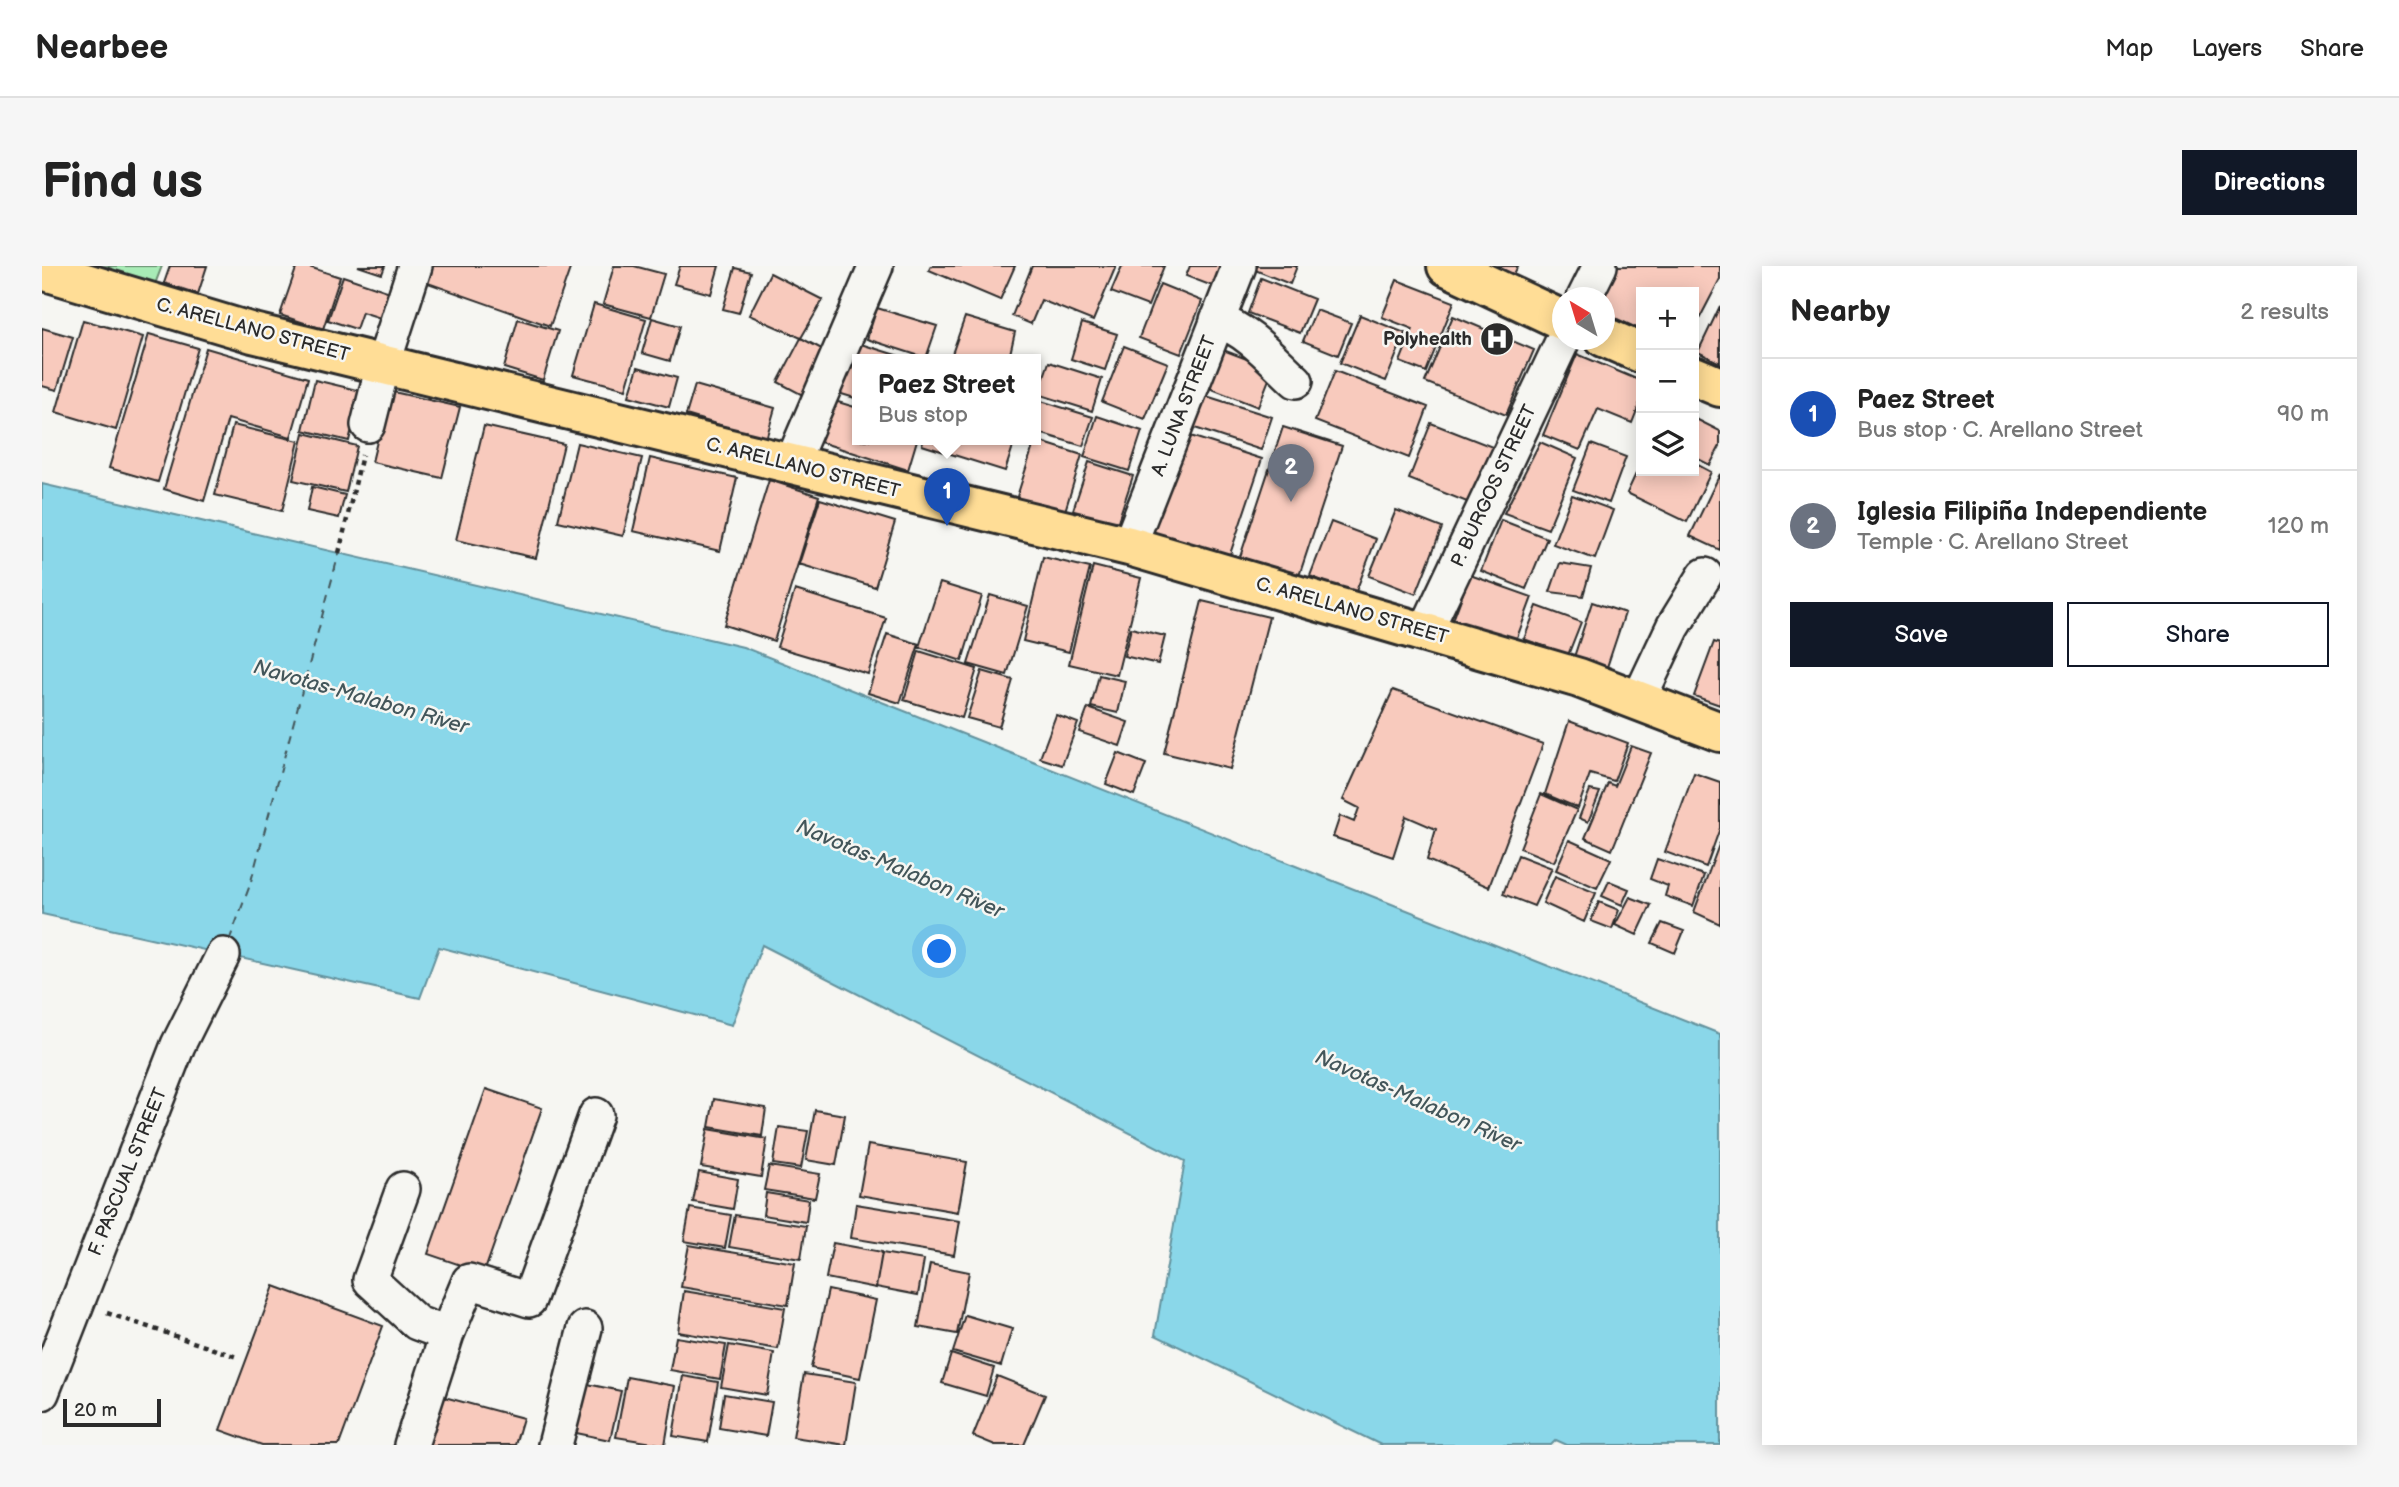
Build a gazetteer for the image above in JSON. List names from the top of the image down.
{
  "streets": {
    "main road": ["C. ARELLANO STREET"],
    "street": ["A. LUNA STREET", "P. BURGOS STREET", "F. PASCUAL STREET"]
  },
  "crossings": [
    ["C. ARELLANO STREET", "A. LUNA STREET"],
    ["C. ARELLANO STREET", "P. BURGOS STREET"]
  ],
  "water": ["Navotas-Malabon River"],
  "places": {
    "hospital": ["Polyhealth"]
  },
  "scale_bar": "20 m",
  "north": "top left",
  "page": {
    "header": "Nearbee",
    "nav": ["Map", "Layers", "Share"],
    "buttons": [
      "Directions",
      ["Save", "Share"]
    ],
    "title": "Find us",
    "heading": ["Nearby", "2 results"],
    "map_buttons": ["+", "−"],
    "popup": ["Paez Street", "Bus stop"],
    "list": [
      {
        "mark": "1",
        "name": "Paez Street",
        "note": "Bus stop · C. Arellano Street",
        "value": "90 m"
      },
      {
        "mark": "2",
        "name": "Iglesia Filipiña Independiente",
        "note": "Temple · C. Arellano Street",
        "value": "120 m"
      }
    ],
    "pins": ["2", "1"],
    "scale": "20 m"
  }
}
